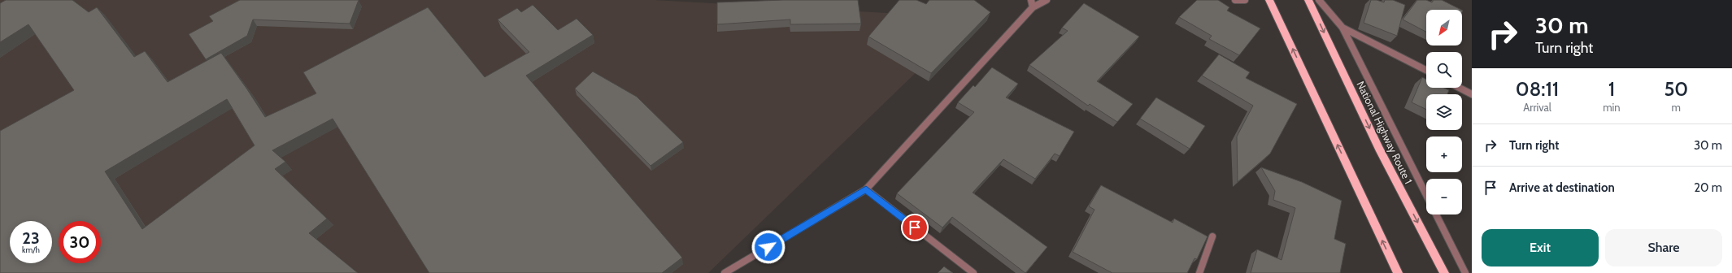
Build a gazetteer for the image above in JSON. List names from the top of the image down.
{
  "streets": {
    "highway": ["National Highway Route 1"]
  },
  "north": "bottom left",
  "page": {
    "turn": ["30 m", "Turn right"],
    "map_buttons": ["+", "−"],
    "eta": [
      "08:11",
      "Arrival",
      "1",
      "min",
      "50",
      "m"
    ],
    "list": [
      {
        "name": "Turn right",
        "value": "30 m"
      },
      {
        "name": "Arrive at destination",
        "value": "20 m"
      }
    ],
    "speed": "23 km/h",
    "limit": "30",
    "buttons": ["Exit", "Share"]
  }
}
